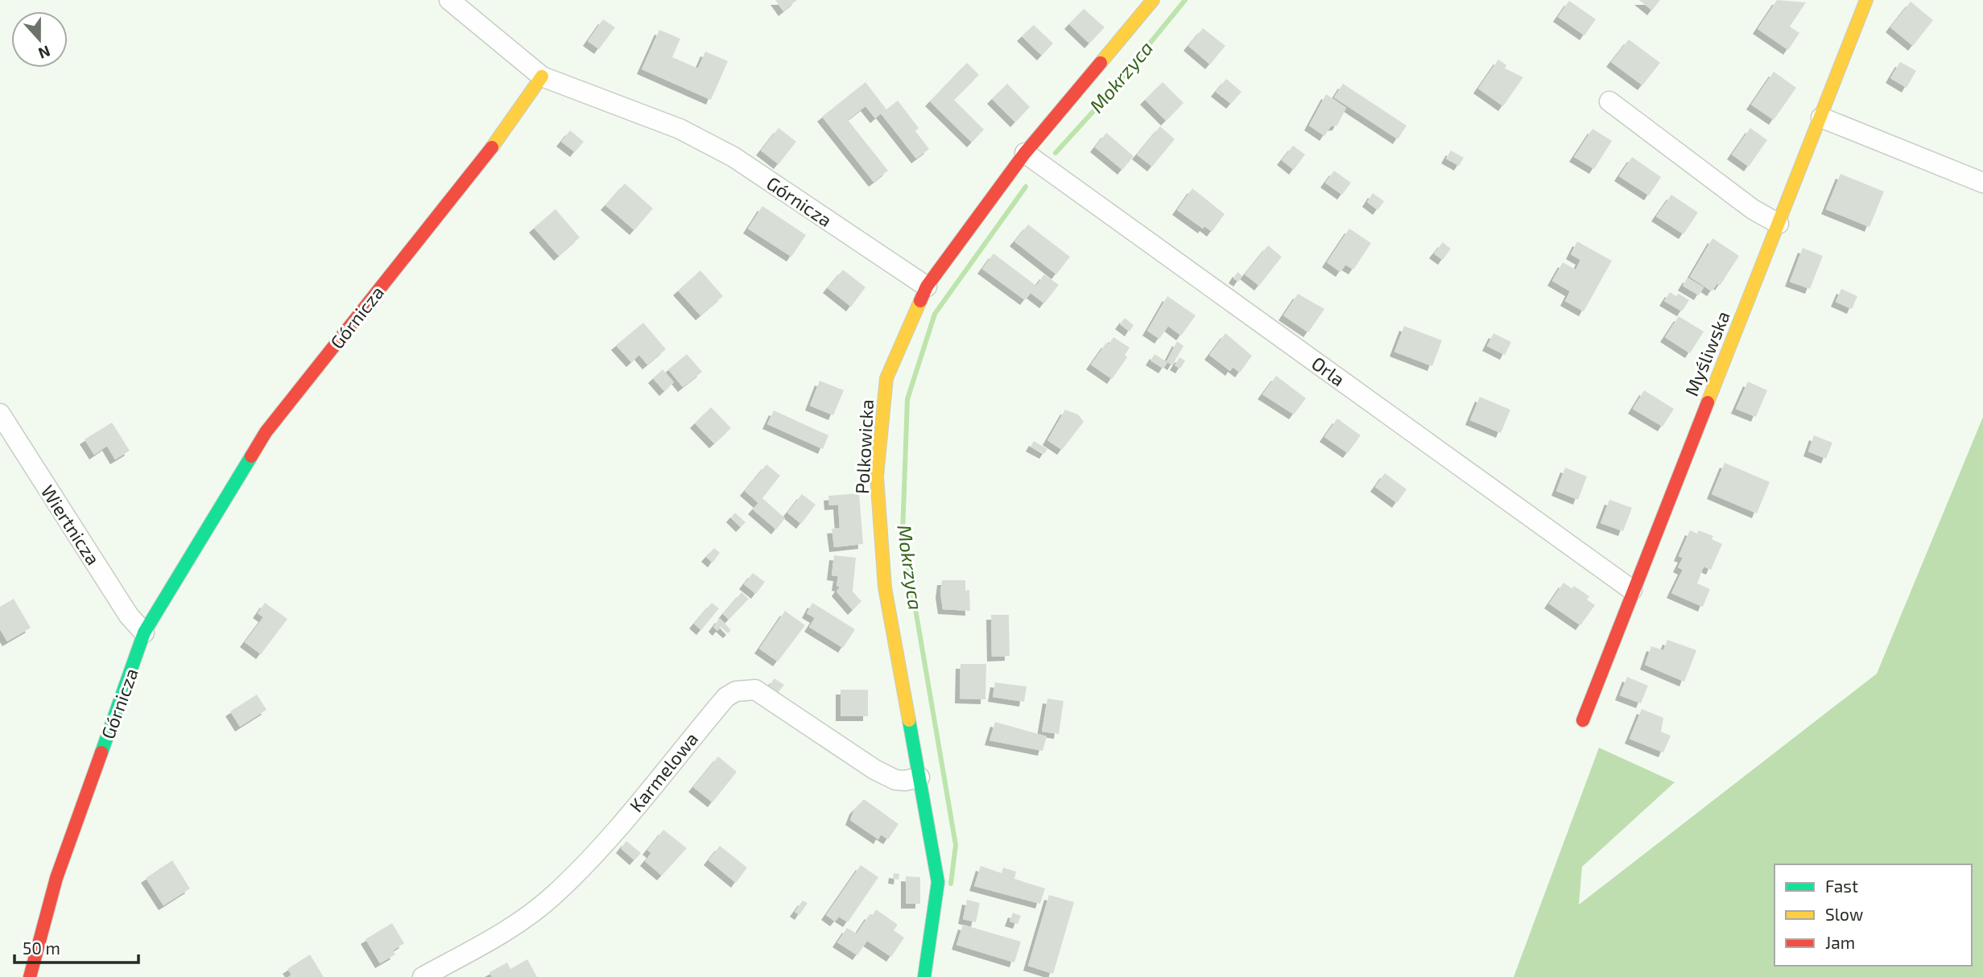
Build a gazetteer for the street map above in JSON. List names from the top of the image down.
{
  "streets": {
    "street": [
      "Górnicza",
      "Myśliwska",
      "Orla",
      "Polkowicka",
      "Wiertnicza",
      "Karmelowa"
    ]
  },
  "crossings": [
    ["Górnicza", "Polkowicka"],
    ["Górnicza", "Wiertnicza"],
    ["Myśliwska", "Orla"],
    ["Orla", "Polkowicka"],
    ["Polkowicka", "Karmelowa"]
  ],
  "water": ["Mokrzyca"],
  "legend": ["Fast", "Slow", "Jam"],
  "scale_bar": "50 m",
  "north": "bottom"
}
